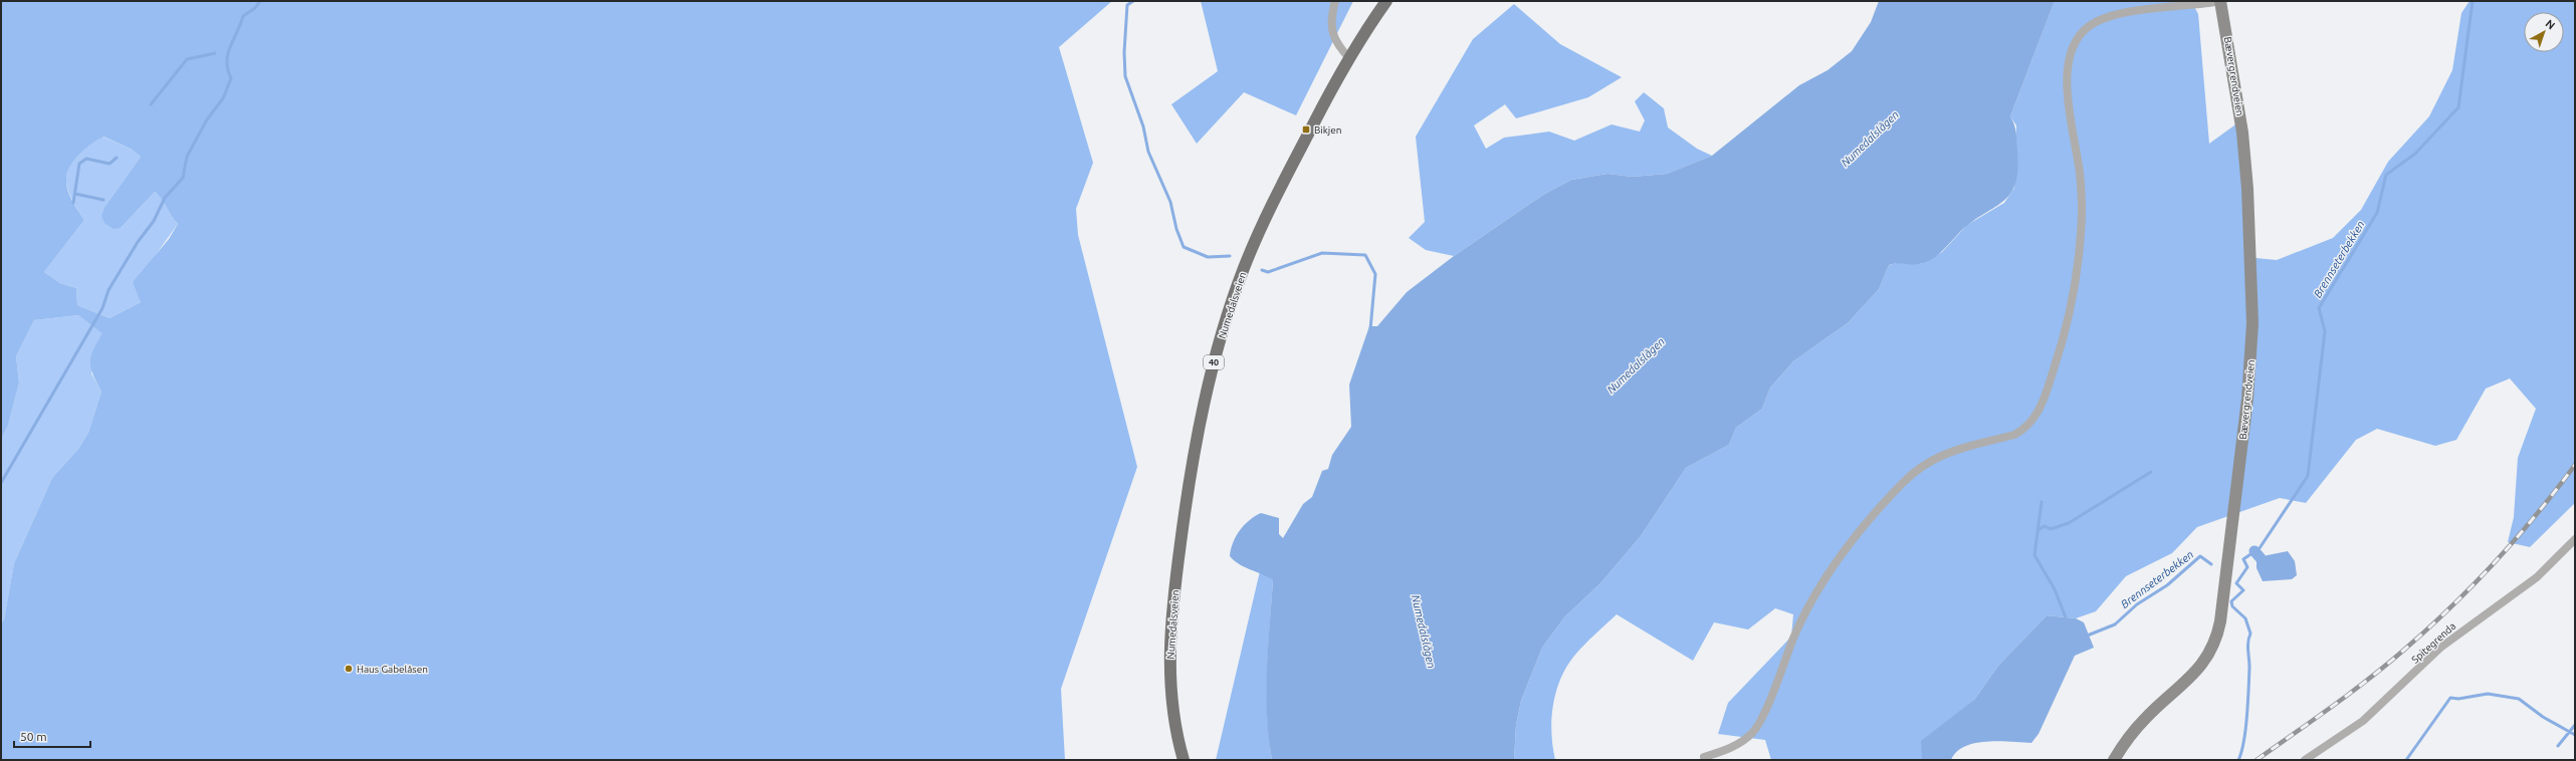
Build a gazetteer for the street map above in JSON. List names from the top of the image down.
{
  "streets": {
    "main road": ["Bævergrendveien", "Numedalsveien", "40"],
    "street": ["Spitegrenda"]
  },
  "water": ["Numedalslågen", "Brennseterbekken"],
  "places": {
    "transit": ["Bikjen"],
    "other": ["Haus Gabelåsen"]
  },
  "scale_bar": "50 m",
  "north": "top right"
}
